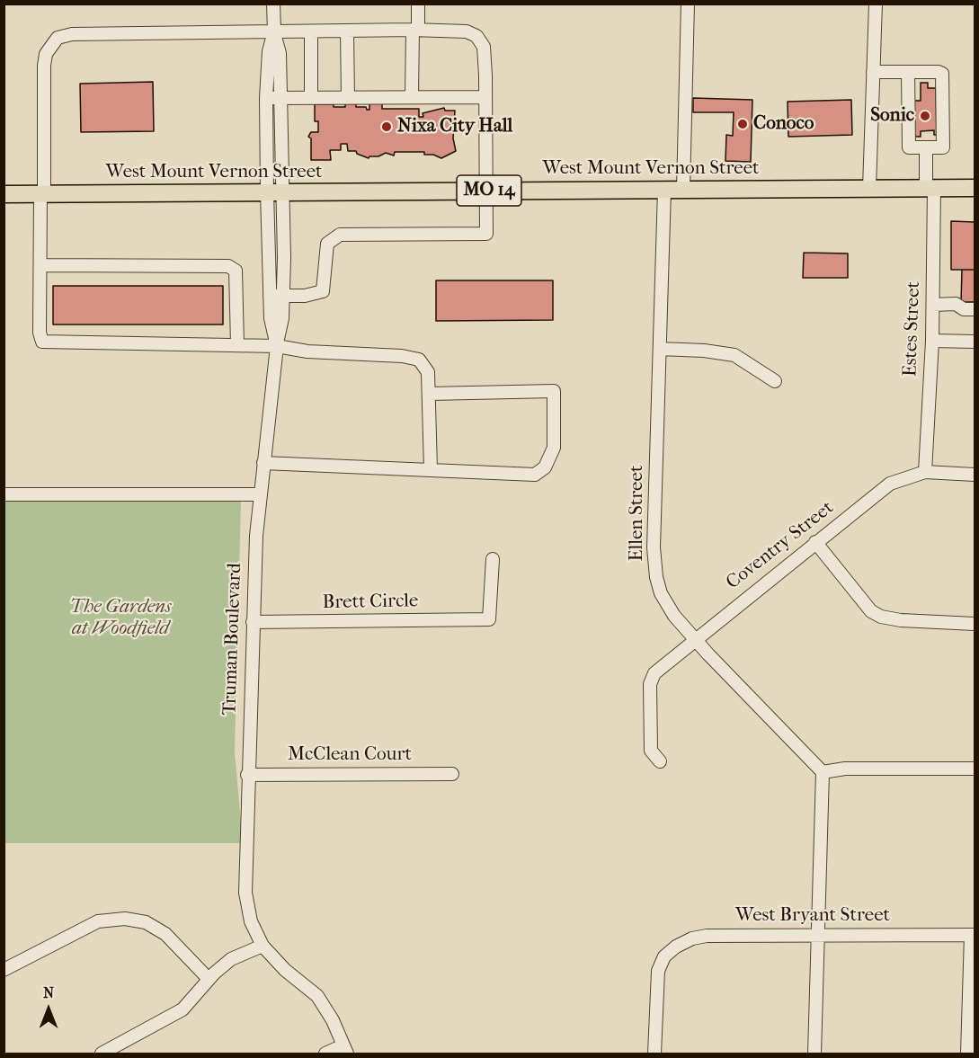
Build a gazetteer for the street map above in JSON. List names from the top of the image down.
{
  "streets": {
    "main road": ["West Mount Vernon Street", "MO 14"],
    "street": [
      "Estes Street",
      "Ellen Street",
      "Coventry Street",
      "Brett Circle",
      "Truman Boulevard",
      "McClean Court",
      "West Bryant Street"
    ]
  },
  "crossings": [
    ["West Mount Vernon Street", "Estes Street"],
    ["West Mount Vernon Street", "Ellen Street"],
    ["West Mount Vernon Street", "Truman Boulevard"],
    ["Estes Street", "Coventry Street"],
    ["Ellen Street", "Coventry Street"],
    ["Brett Circle", "Truman Boulevard"],
    ["Truman Boulevard", "McClean Court"]
  ],
  "parks": ["The Gardens at Woodfield"],
  "places": ["Sonic", "Conoco", "Nixa City Hall"],
  "north": "top"
}
